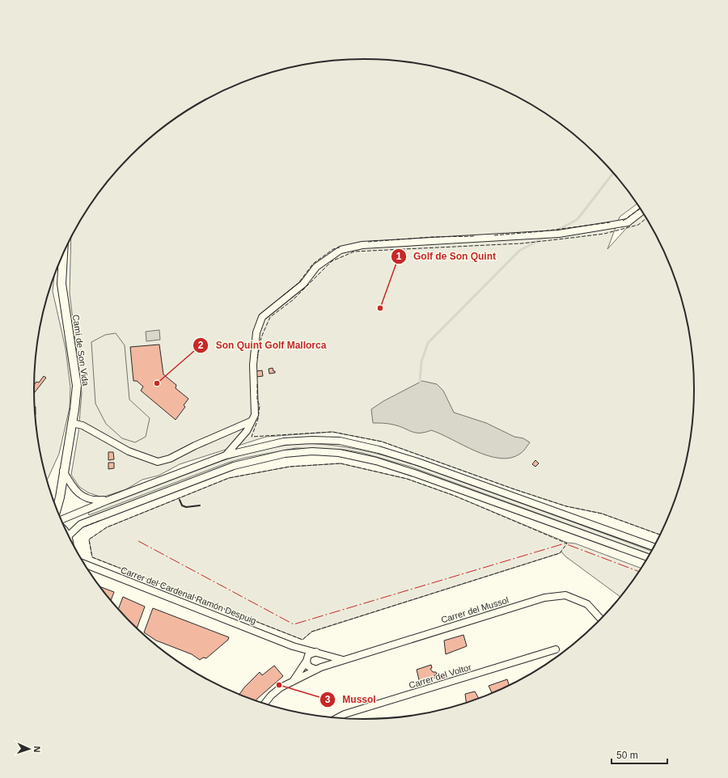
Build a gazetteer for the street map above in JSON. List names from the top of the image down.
{
  "streets": {
    "street": [
      "Camí de Son Vida",
      "Carrer del Cardenal Ramón Despuig",
      "Carrer del Mussol",
      "Carrer del Voltor"
    ]
  },
  "crossings": [
    ["Carrer del Cardenal Ramón Despuig", "Carrer del Mussol"]
  ],
  "places": ["Golf de Son Quint", "Son Quint Golf Mallorca", "Mussol"],
  "scale_bar": "50 m",
  "north": "right"
}
